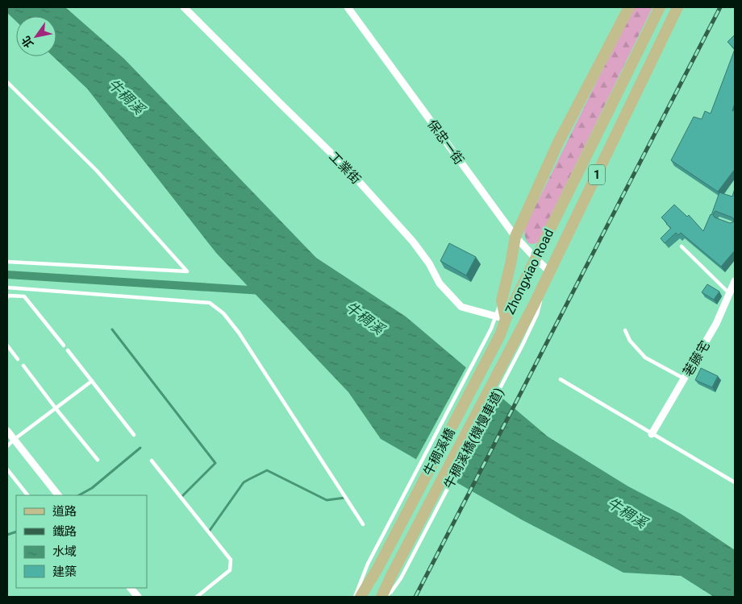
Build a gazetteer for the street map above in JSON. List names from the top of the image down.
{
  "streets": {
    "main road": ["1", "Zhongxiao Road", "牛稠溪橋"],
    "street": ["保忠一街", "工業街", "荖藤宅"]
  },
  "crossings": [
    ["保忠一街", "Zhongxiao Road"],
    ["工業街", "Zhongxiao Road"],
    ["工業街", "牛稠溪橋"],
    ["1", "牛稠溪橋"],
    ["Zhongxiao Road", "牛稠溪橋"]
  ],
  "water": ["牛稠溪"],
  "legend": [
    "道路",
    "鐵路",
    "水域",
    "建築"
  ],
  "north": "bottom left"
}
